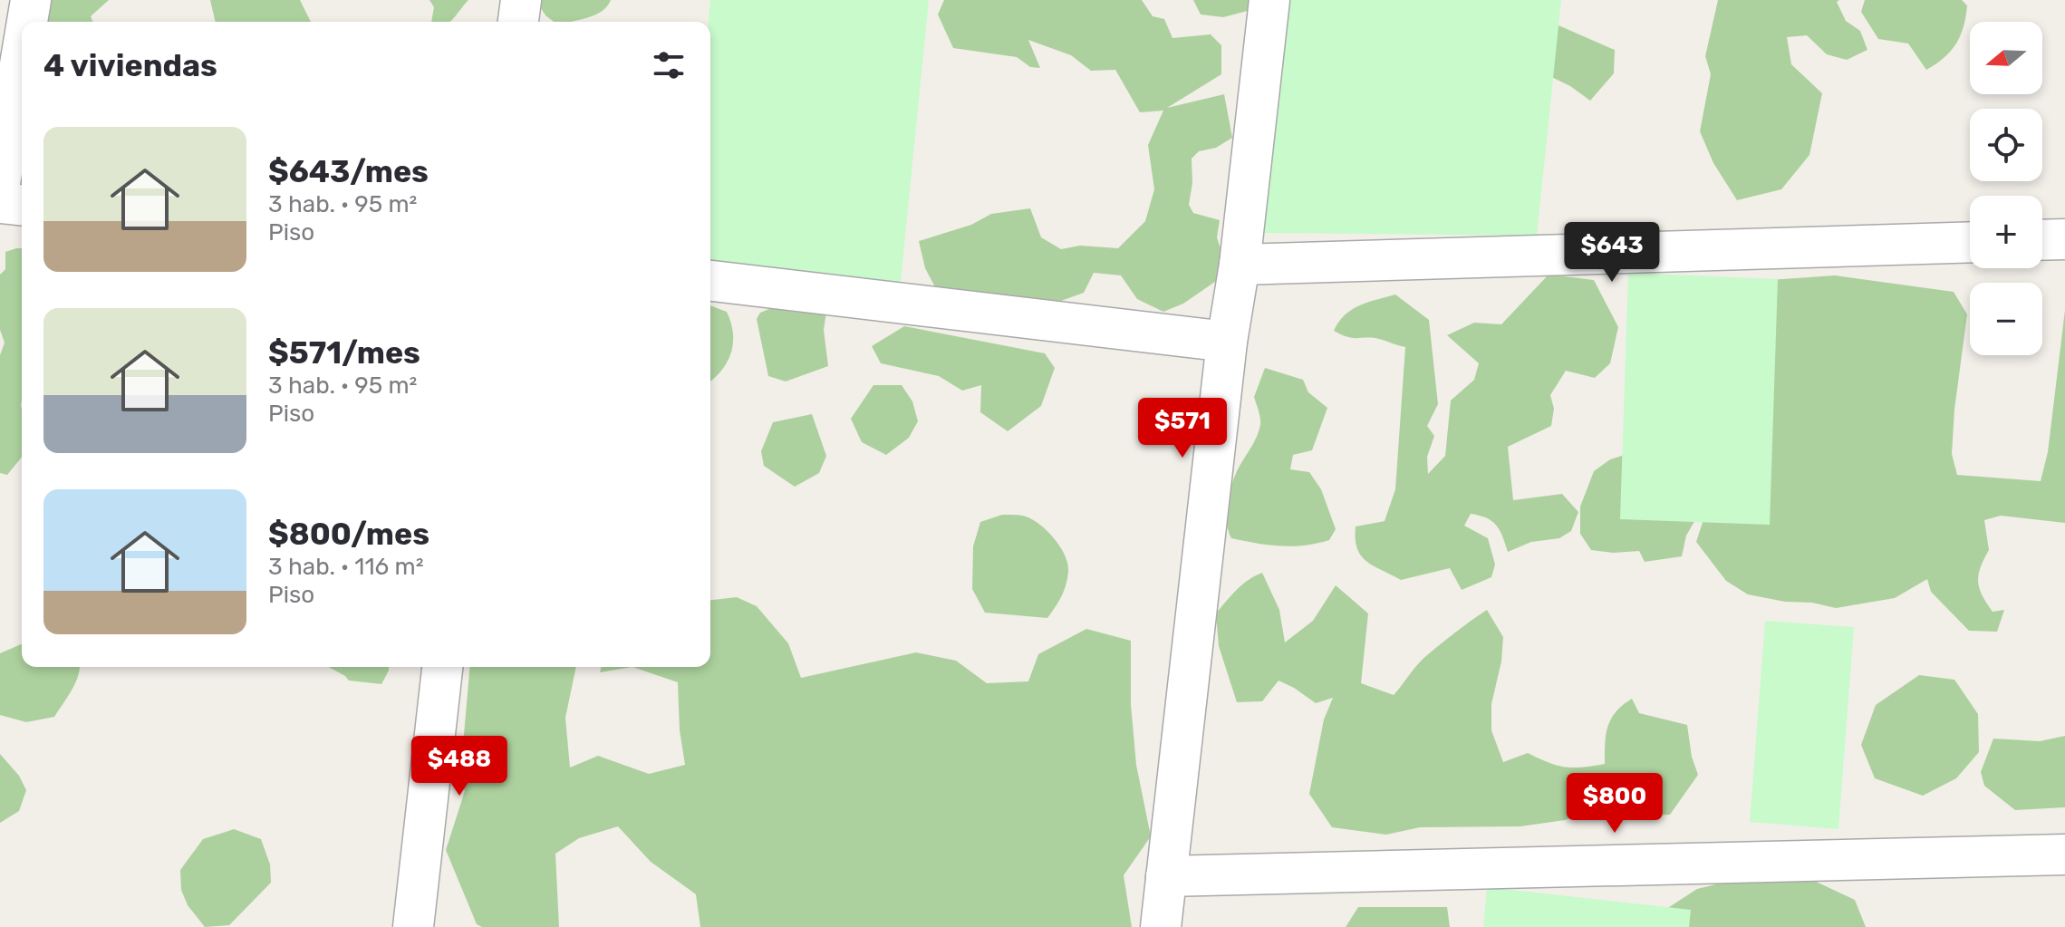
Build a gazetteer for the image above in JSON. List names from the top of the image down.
{
  "north": "left",
  "page": {
    "map_buttons": ["+", "−"],
    "heading": "4 viviendas",
    "list": [
      {
        "name": "$643/mes",
        "note": "3 hab. · 95 m² · Piso"
      },
      {
        "name": "$571/mes",
        "note": "3 hab. · 95 m² · Piso"
      },
      {
        "name": "$800/mes",
        "note": "3 hab. · 116 m² · Piso"
      }
    ],
    "price": [
      "$643",
      "$571",
      "$488",
      "$800"
    ]
  }
}
